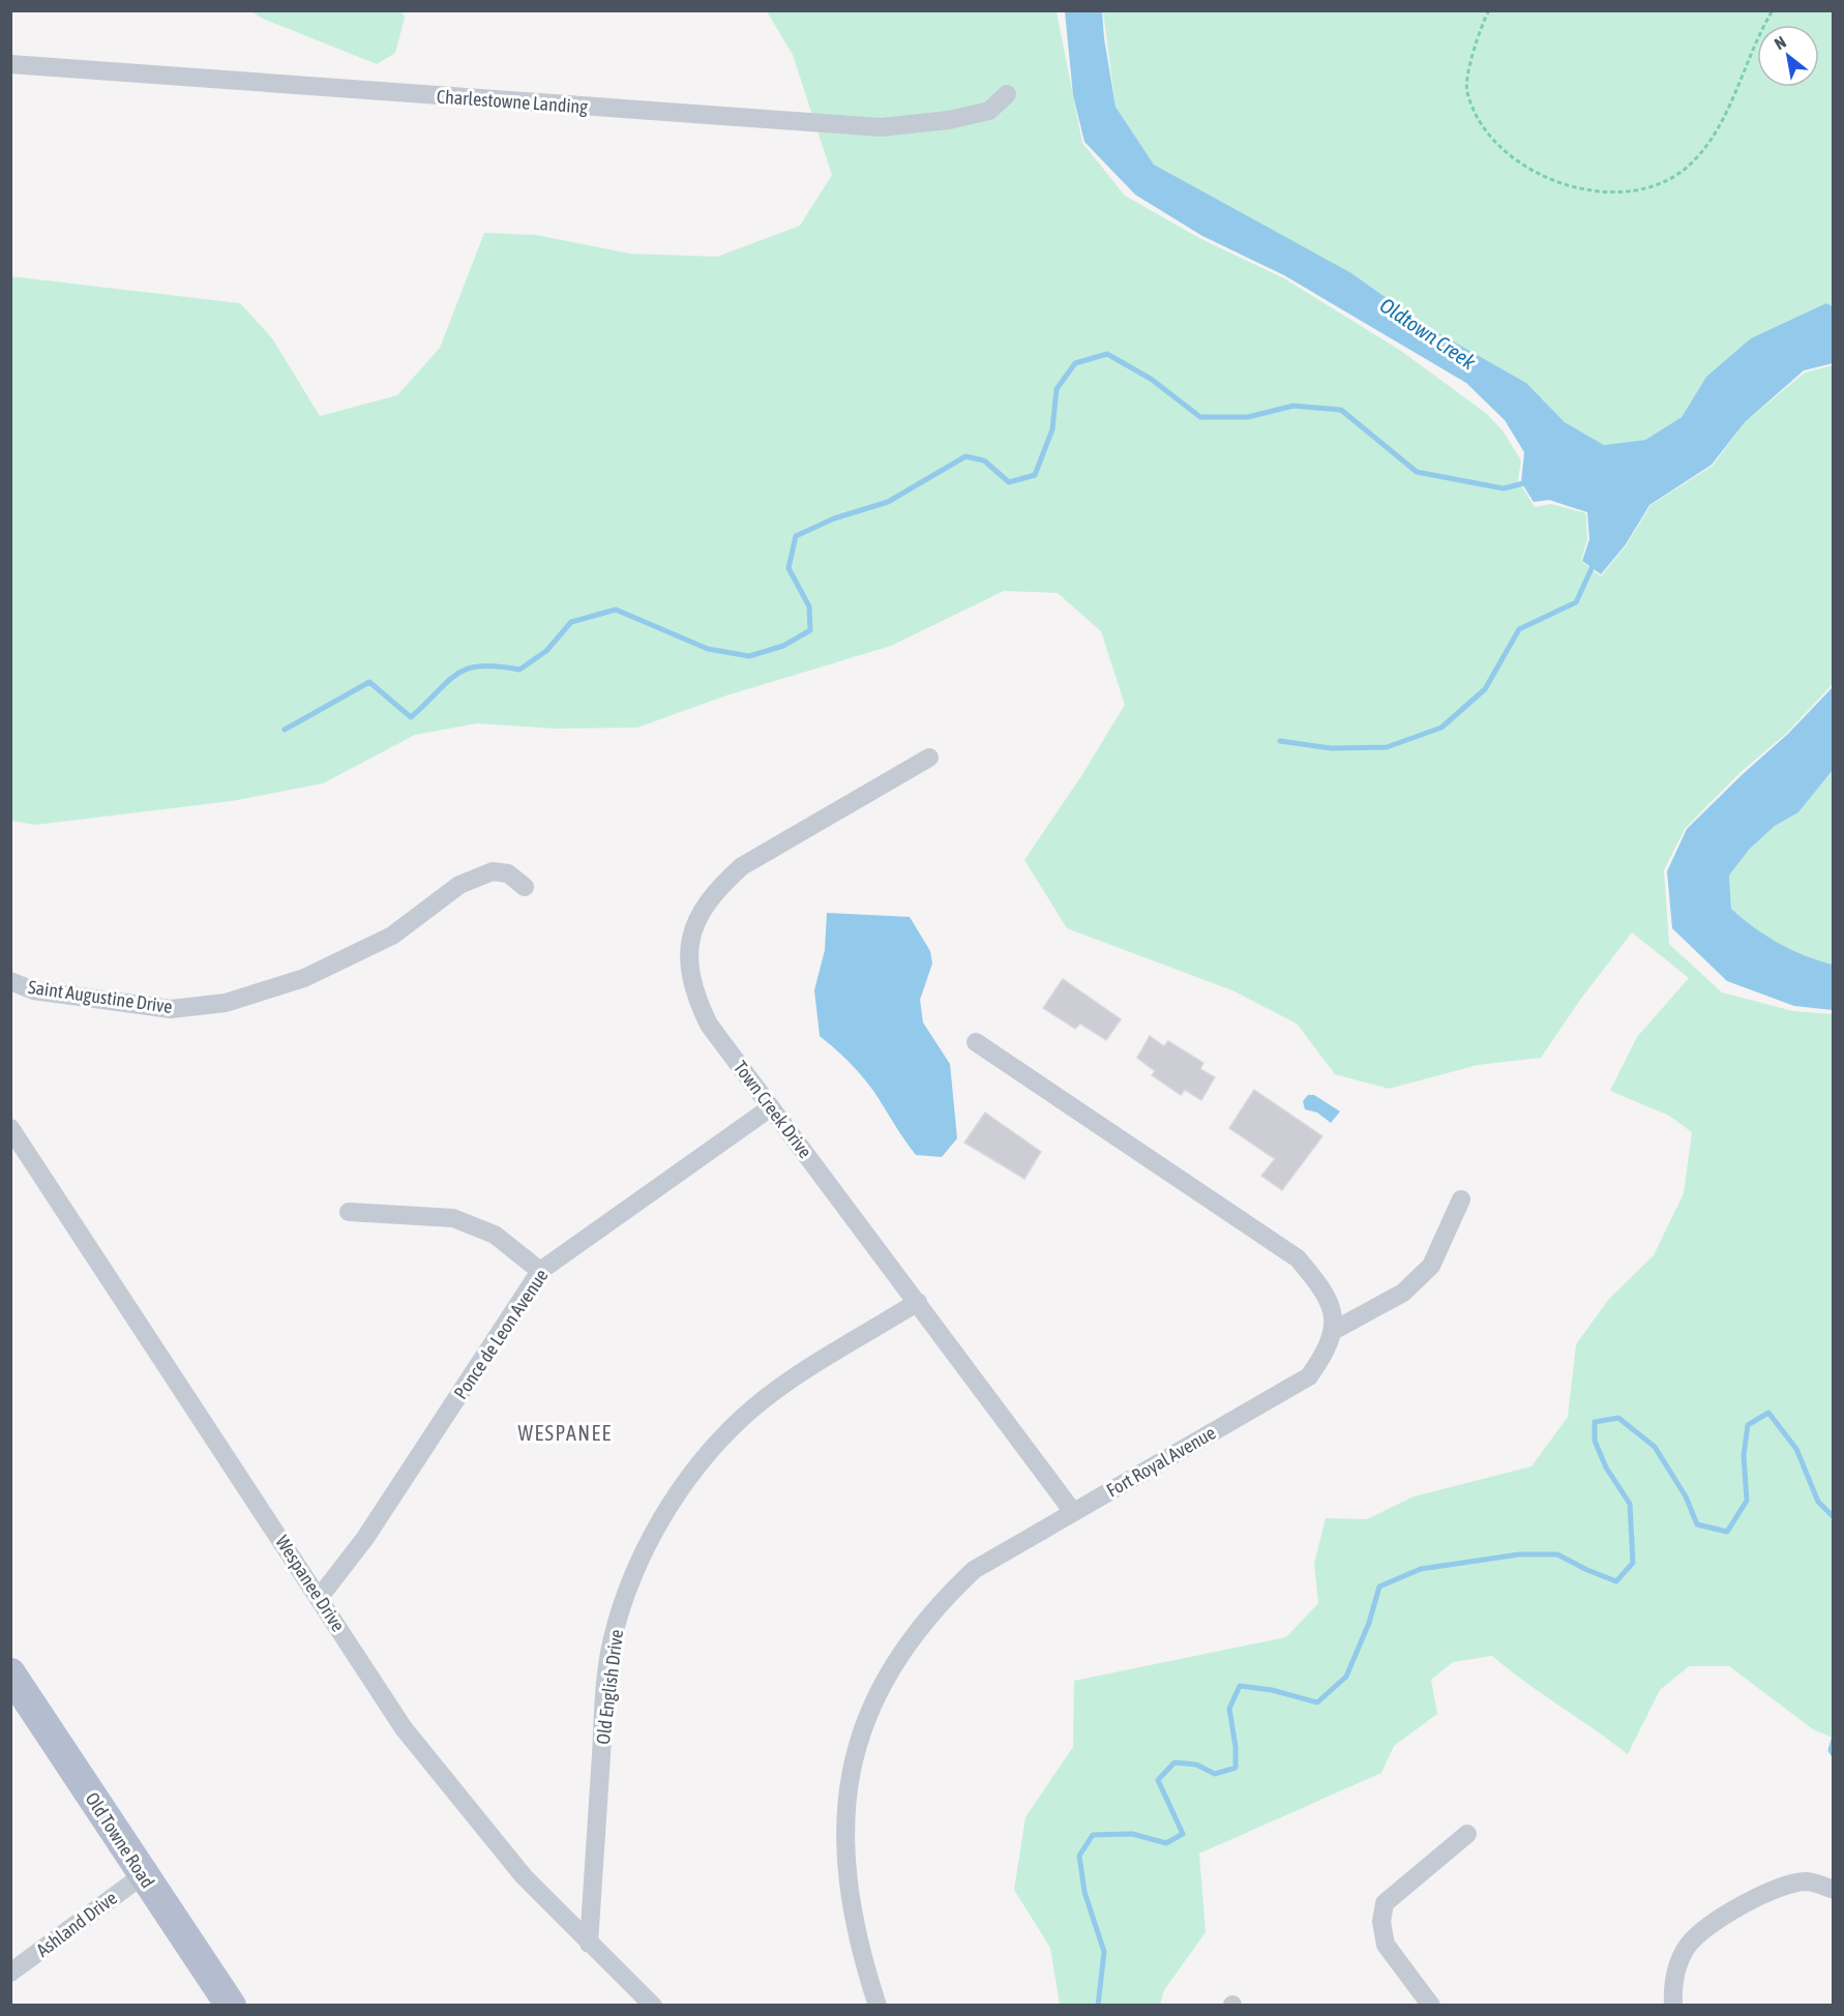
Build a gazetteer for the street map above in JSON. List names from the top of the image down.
{
  "streets": {
    "main road": ["Old Towne Road"],
    "street": [
      "Charlestowne Landing",
      "Saint Augustine Drive",
      "Town Creek Drive",
      "Ponce de Leon Avenue",
      "Fort Royal Avenue",
      "Wespanee Drive",
      "Old English Drive",
      "Ashland Drive"
    ]
  },
  "crossings": [
    ["Town Creek Drive", "Ponce de Leon Avenue"],
    ["Town Creek Drive", "Fort Royal Avenue"],
    ["Town Creek Drive", "Old English Drive"],
    ["Ponce de Leon Avenue", "Wespanee Drive"],
    ["Wespanee Drive", "Old English Drive"],
    ["Old Towne Road", "Ashland Drive"]
  ],
  "districts": ["WESPANEE"],
  "water": ["Oldtown Creek"],
  "north": "top left"
}
